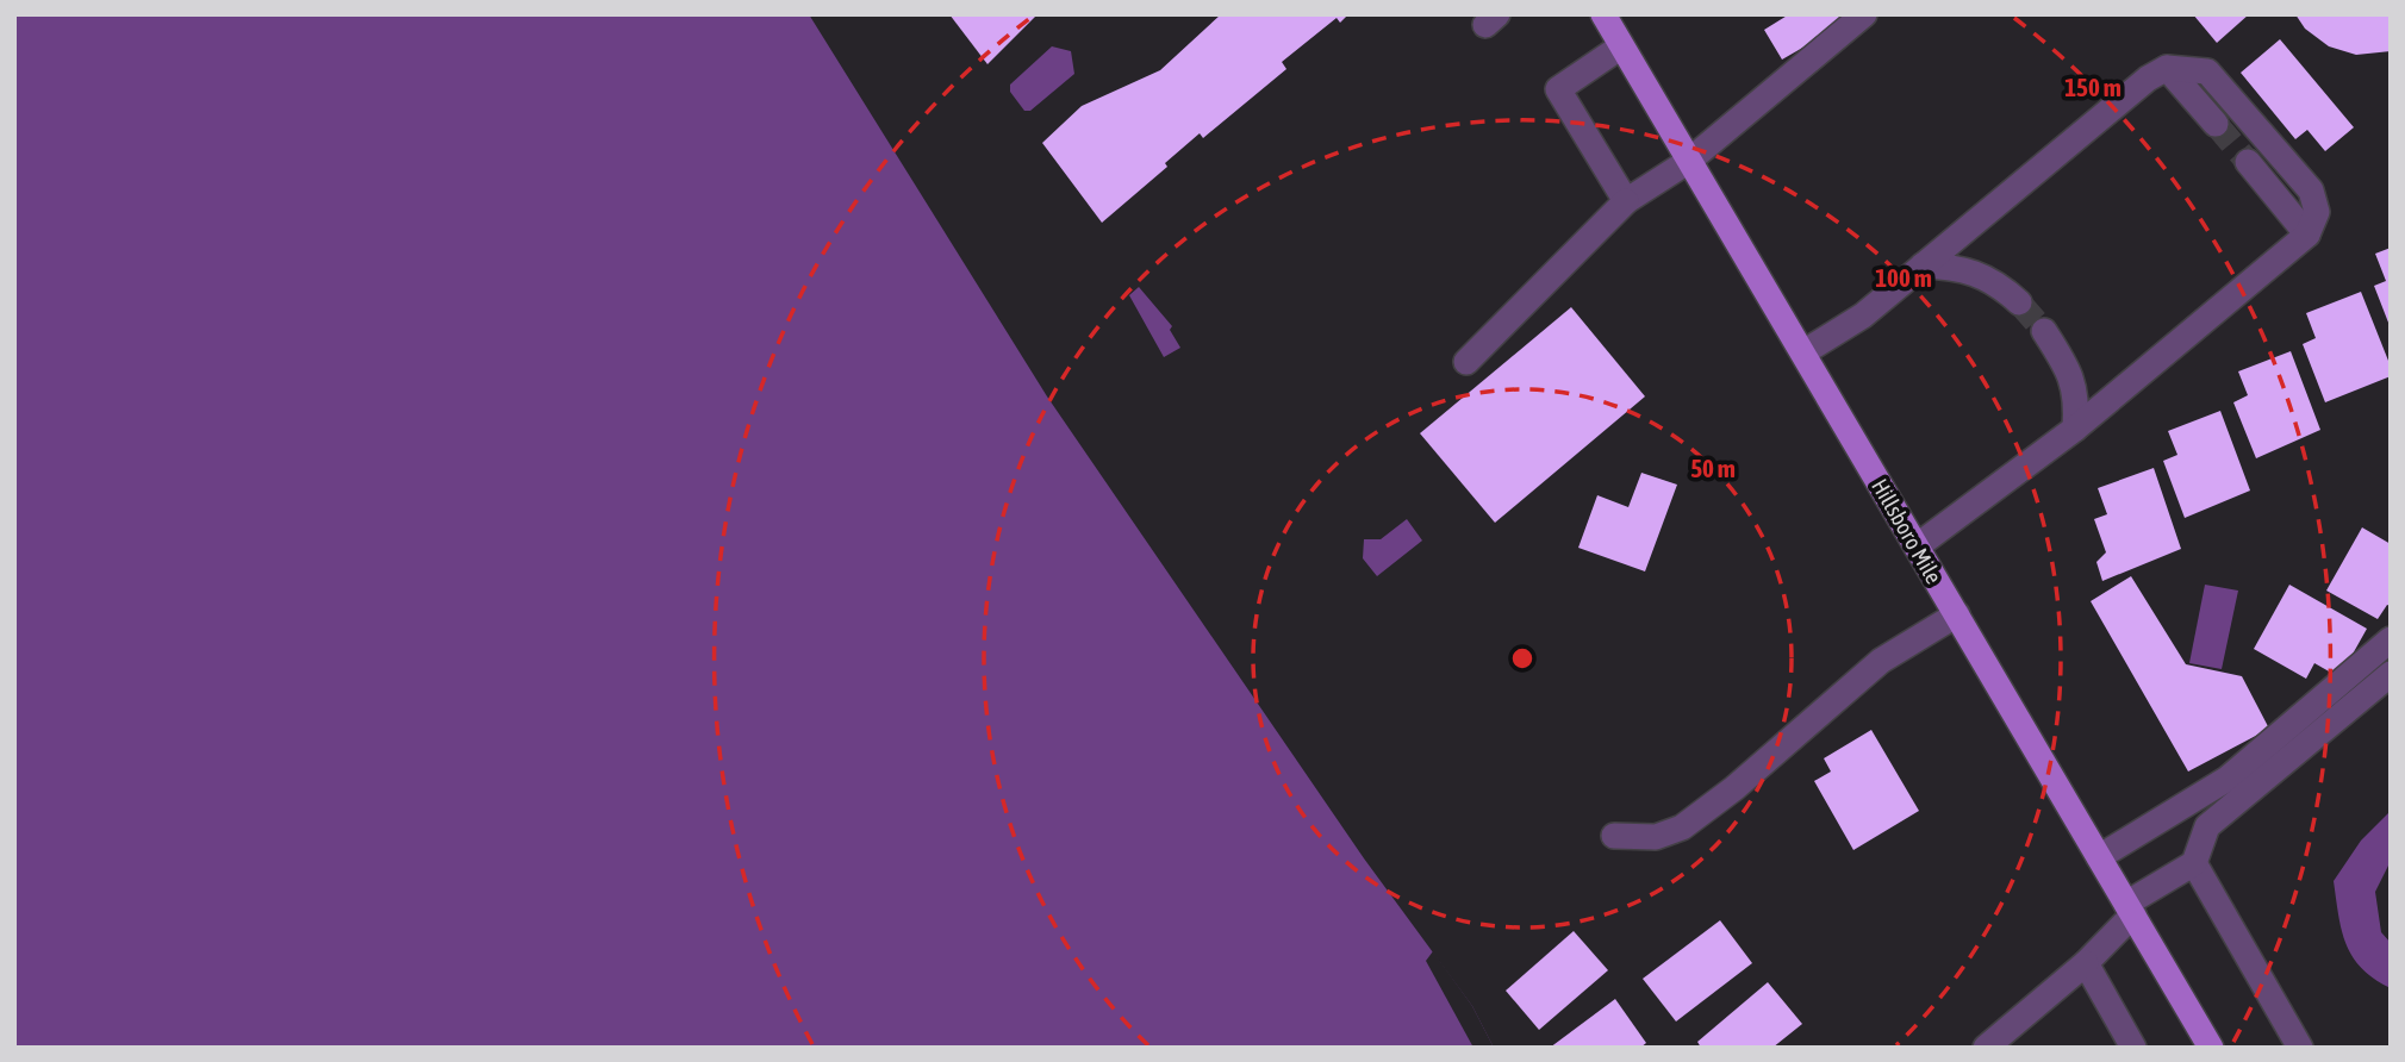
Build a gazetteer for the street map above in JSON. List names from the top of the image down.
{
  "streets": {
    "main road": ["Hillsboro Mile"]
  },
  "rings": ["150 m", "100 m", "50 m"]
}
